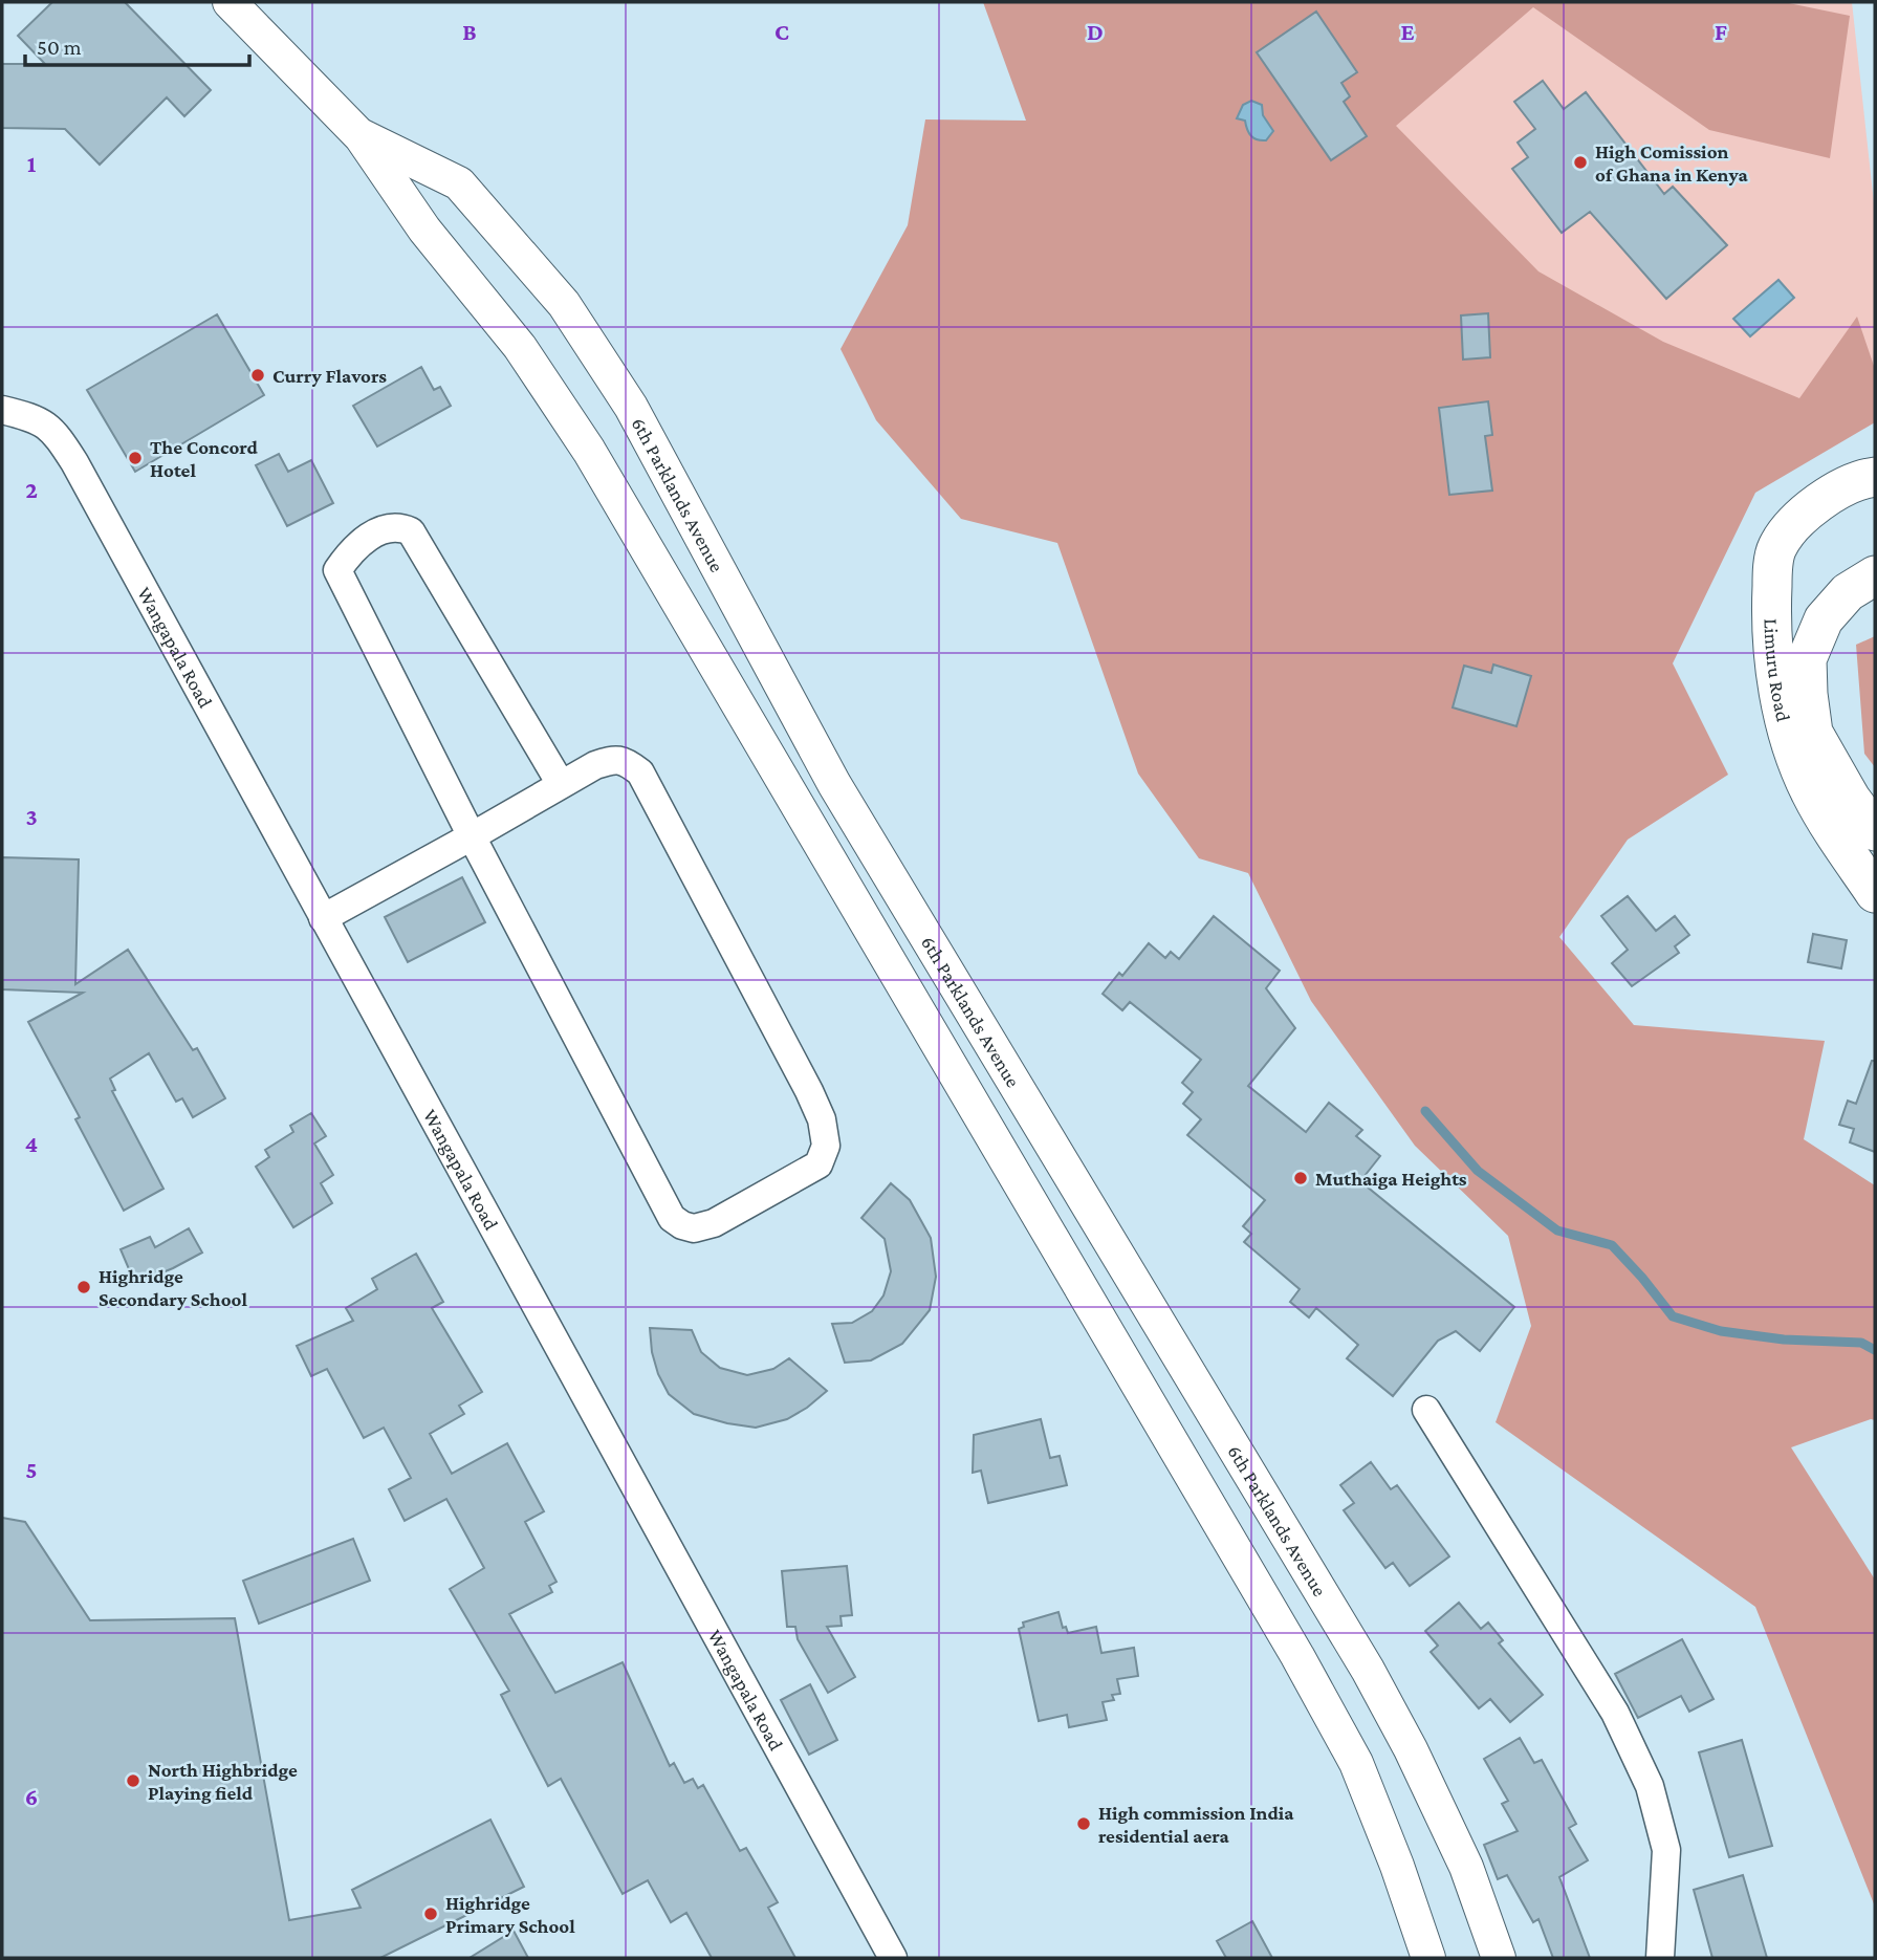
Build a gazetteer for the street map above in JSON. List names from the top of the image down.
{
  "streets": {
    "main road": ["Limuru Road"],
    "street": ["6th Parklands Avenue", "Wangapala Road"]
  },
  "places": [
    "High Comission of Ghana in Kenya",
    "Curry Flavors",
    "The Concord Hotel",
    "Muthaiga Heights",
    "Highridge Secondary School",
    "North Highbridge Playing field",
    "High commission India residential aera",
    "Highridge Primary School"
  ],
  "scale_bar": "50 m",
  "grid": {
    "columns": [
      "B",
      "C",
      "D",
      "E",
      "F"
    ],
    "rows": [
      "1",
      "2",
      "3",
      "4",
      "5",
      "6"
    ]
  }
}
